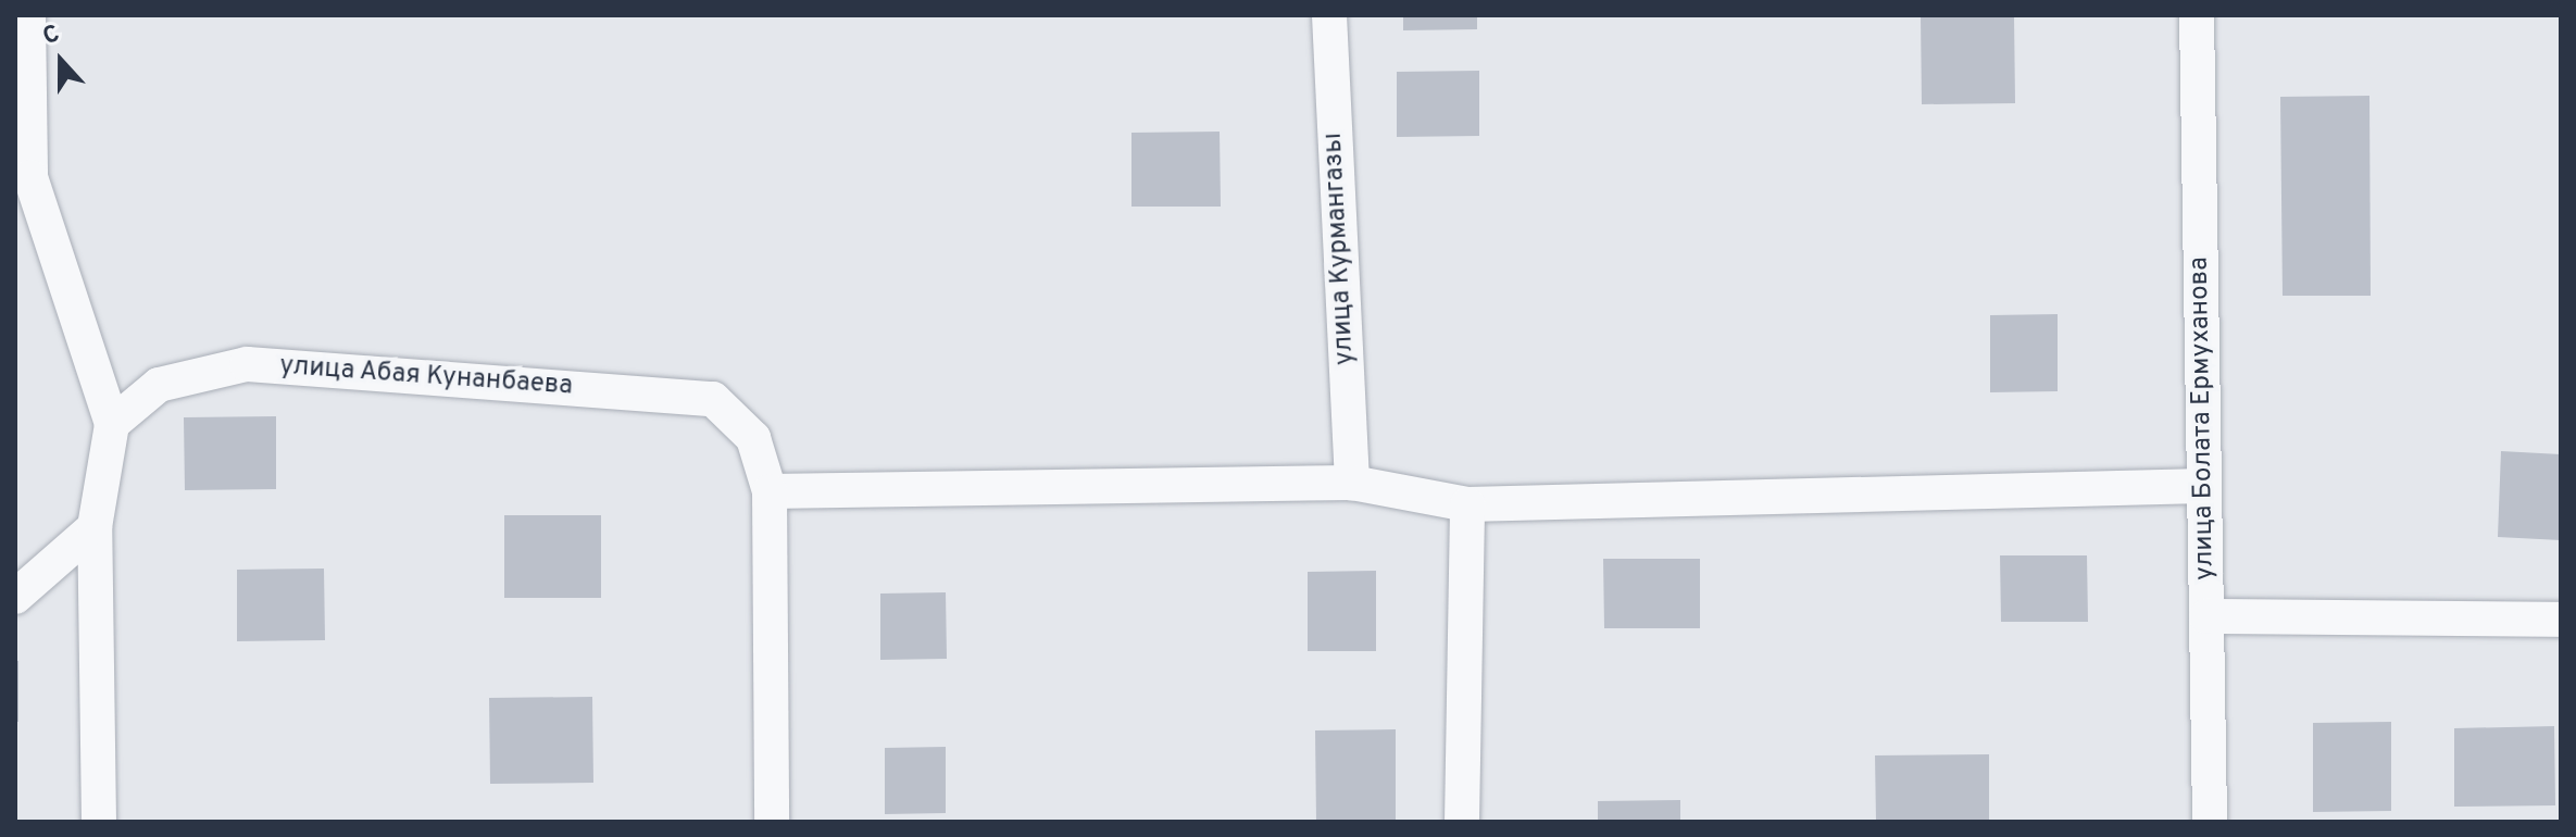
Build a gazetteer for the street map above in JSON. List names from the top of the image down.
{
  "streets": {
    "street": ["улица Курмангазы", "улица Абая Кунанбаева", "улица Болата Ермуханова"]
  },
  "north": "top"
}
